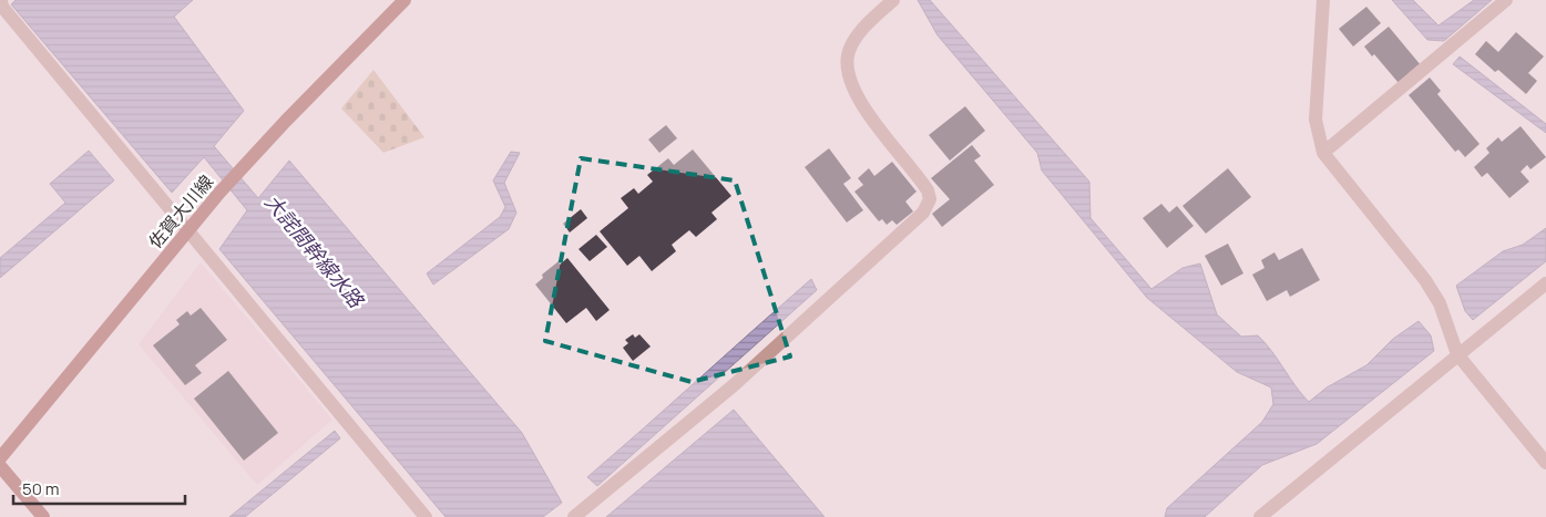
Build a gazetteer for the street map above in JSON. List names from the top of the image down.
{
  "streets": {
    "main road": ["佐賀大川線"]
  },
  "water": ["大詫間幹線水路"],
  "scale_bar": "50 m"
}
